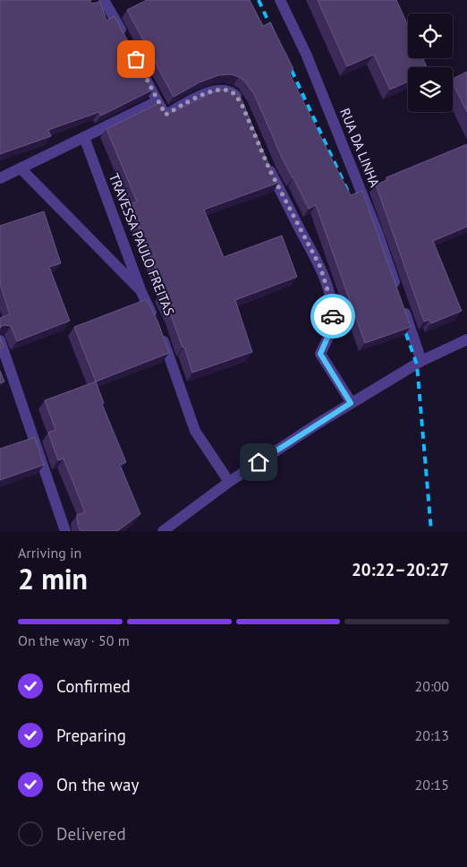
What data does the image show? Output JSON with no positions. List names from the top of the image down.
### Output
{
  "streets": {
    "street": ["RUA DA LINHA", "TRAVESSA PAULO FREITAS"]
  },
  "page": {
    "heading": ["2 min", "Arriving in", "20:22–20:27"],
    "bar": "On the way · 50 m",
    "list": [
      ["Confirmed", "20:00"],
      ["Preparing", "20:13"],
      ["On the way", "20:15"],
      "Delivered"
    ]
  }
}
